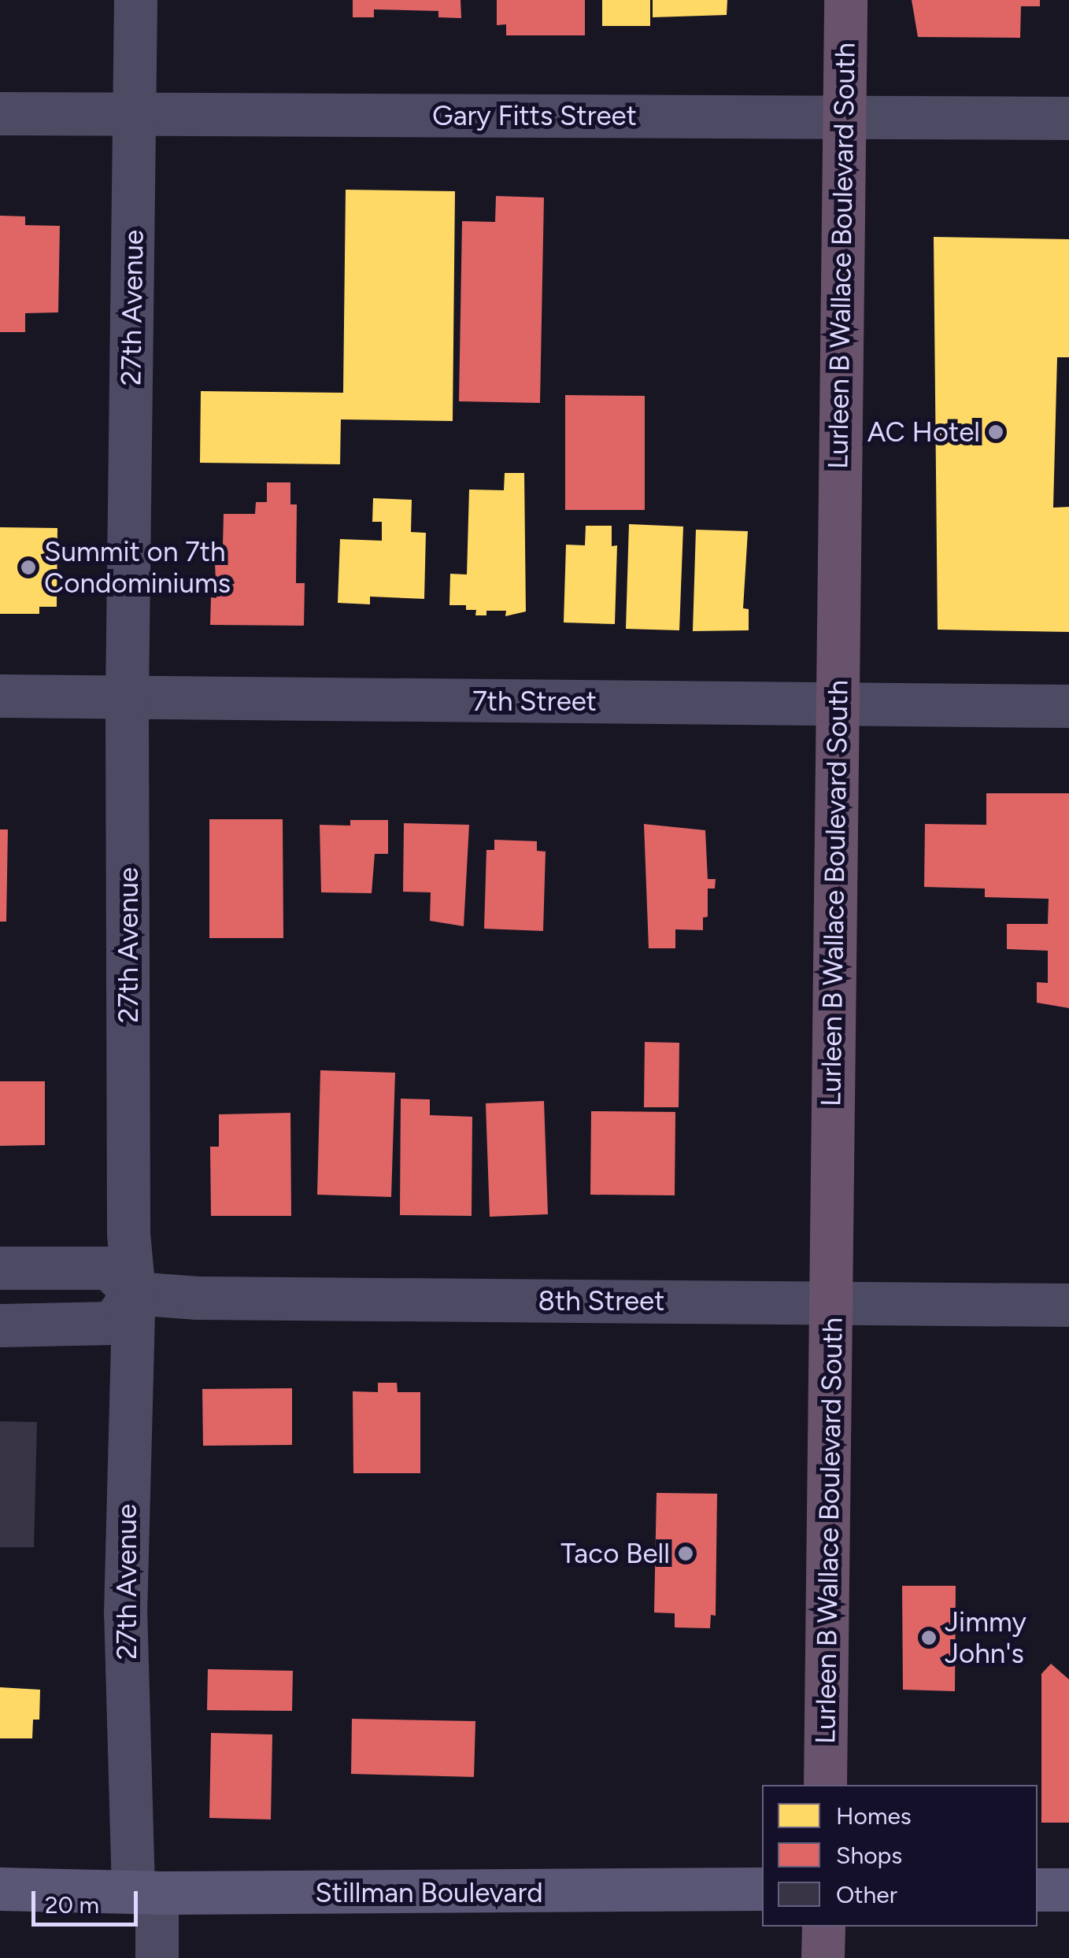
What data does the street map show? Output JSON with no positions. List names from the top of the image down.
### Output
{
  "streets": {
    "highway": ["Lurleen B Wallace Boulevard South"],
    "main road": ["Stillman Boulevard"],
    "street": [
      "Gary Fitts Street",
      "27th Avenue",
      "7th Street",
      "8th Street"
    ]
  },
  "crossings": [
    ["Gary Fitts Street", "Lurleen B Wallace Boulevard South"],
    ["Gary Fitts Street", "27th Avenue"],
    ["Lurleen B Wallace Boulevard South", "7th Street"],
    ["Lurleen B Wallace Boulevard South", "8th Street"],
    ["27th Avenue", "7th Street"],
    ["27th Avenue", "8th Street"],
    ["27th Avenue", "Stillman Boulevard"]
  ],
  "places": [
    "AC Hotel",
    "Summit on 7th Condominiums",
    "Taco Bell",
    "Jimmy John's"
  ],
  "legend": ["Homes", "Shops", "Other"],
  "scale_bar": "20 m"
}
